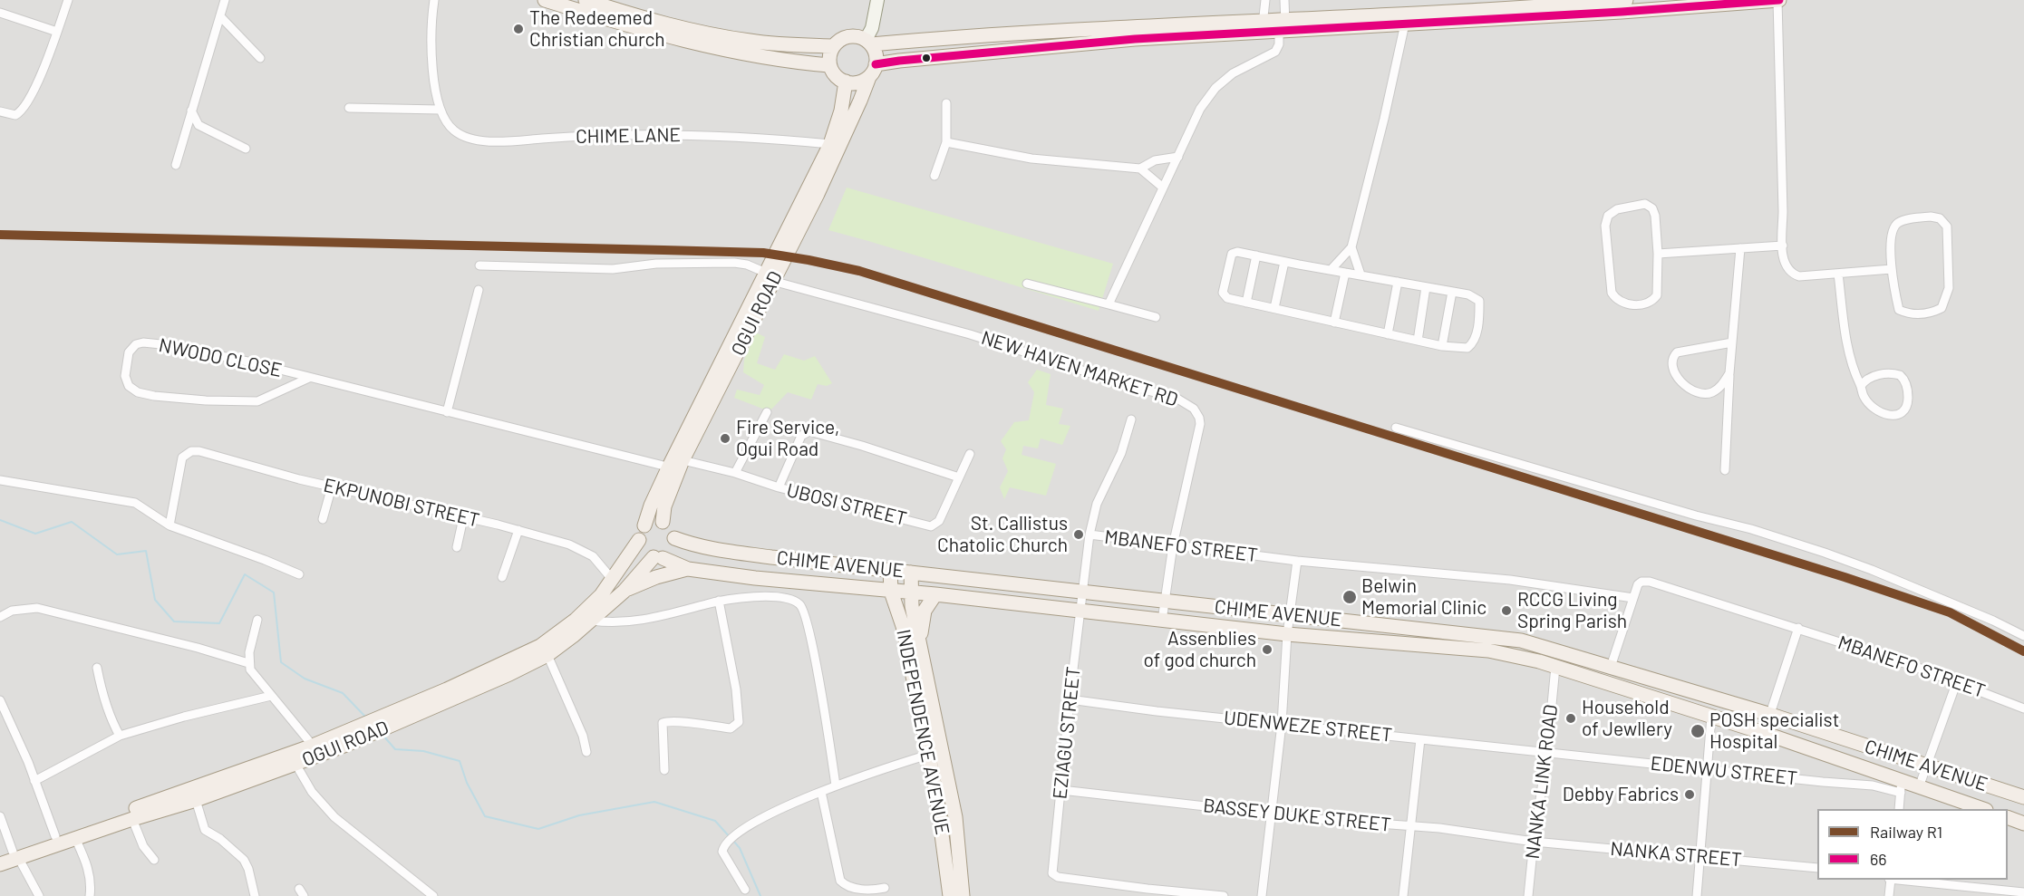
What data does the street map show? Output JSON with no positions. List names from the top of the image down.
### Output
{
  "streets": {
    "main road": ["OGUI ROAD", "CHIME AVENUE", "INDEPENDENCE AVENUE"],
    "street": [
      "CHIME LANE",
      "NWODO CLOSE",
      "NEW HAVEN MARKET RD",
      "EKPUNOBI STREET",
      "UBOSI STREET",
      "MBANEFO STREET",
      "UDENWEZE STREET",
      "EZIAGU STREET",
      "EDENWU STREET",
      "NANKA LINK ROAD",
      "BASSEY DUKE STREET",
      "NANKA STREET"
    ]
  },
  "crossings": [
    ["CHIME LANE", "OGUI ROAD"],
    ["OGUI ROAD", "NWODO CLOSE"],
    ["OGUI ROAD", "NEW HAVEN MARKET RD"],
    ["OGUI ROAD", "EKPUNOBI STREET"],
    ["OGUI ROAD", "UBOSI STREET"],
    ["OGUI ROAD", "CHIME AVENUE"],
    ["NWODO CLOSE", "UBOSI STREET"],
    ["NEW HAVEN MARKET RD", "MBANEFO STREET"],
    ["NEW HAVEN MARKET RD", "CHIME AVENUE"],
    ["MBANEFO STREET", "CHIME AVENUE"],
    ["MBANEFO STREET", "EZIAGU STREET"],
    ["CHIME AVENUE", "INDEPENDENCE AVENUE"],
    ["CHIME AVENUE", "EZIAGU STREET"],
    ["CHIME AVENUE", "EDENWU STREET"],
    ["CHIME AVENUE", "NANKA LINK ROAD"],
    ["UDENWEZE STREET", "EZIAGU STREET"],
    ["UDENWEZE STREET", "EDENWU STREET"],
    ["UDENWEZE STREET", "NANKA LINK ROAD"],
    ["EZIAGU STREET", "BASSEY DUKE STREET"],
    ["EDENWU STREET", "NANKA LINK ROAD"],
    ["NANKA LINK ROAD", "BASSEY DUKE STREET"],
    ["NANKA LINK ROAD", "NANKA STREET"],
    ["BASSEY DUKE STREET", "NANKA STREET"]
  ],
  "places": [
    "The Redeemed Christian church",
    "Fire Service, Ogui Road",
    "St. Callistus Chatolic Church",
    "Belwin Memorial Clinic",
    "RCCG Living Spring Parish",
    "Assenblies of god church",
    "Household of Jewllery",
    "POSH specialist Hospital",
    "Debby Fabrics"
  ],
  "lines": ["transit line 66", "rail line R1"],
  "legend": ["Railway R1", "66"]
}
